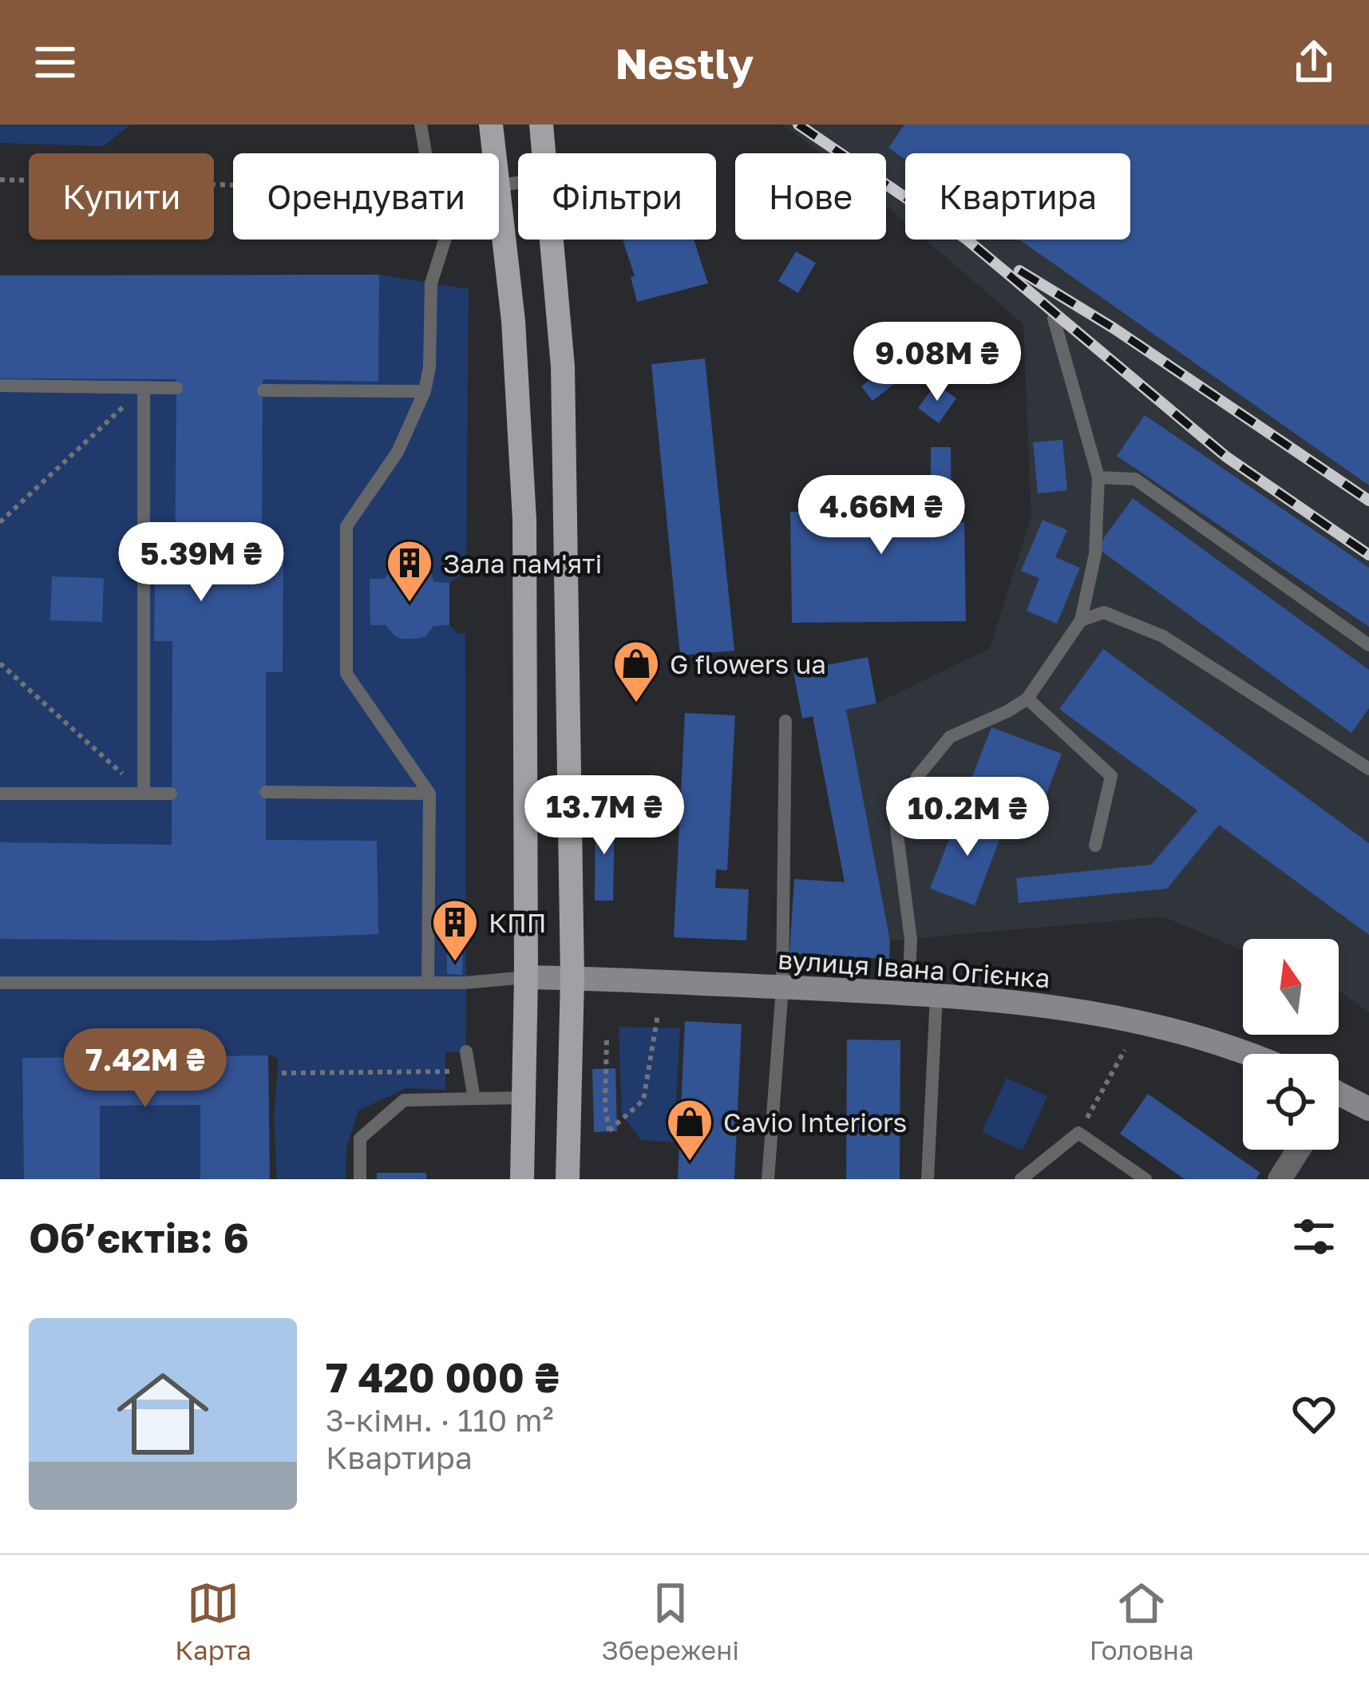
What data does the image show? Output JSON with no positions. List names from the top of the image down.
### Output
{
  "streets": {
    "street": ["вулиця Івана Огієнка"]
  },
  "places": {
    "building": ["Зала пам'яті", "КПП"],
    "shop": ["G flowers ua", "Cavio Interiors"]
  },
  "north": "top",
  "page": {
    "header": "Nestly",
    "chip": [
      "Купити",
      "Орендувати",
      "Фільтри",
      "Нове",
      "Квартира"
    ],
    "price": [
      "9.08M ₴",
      "4.66M ₴",
      "5.39M ₴",
      "13.7M ₴",
      "10.2M ₴",
      "7.42M ₴"
    ],
    "heading": "Об’єктів: 6",
    "list": [
      {
        "name": "7 420 000 ₴",
        "note": "3-кімн. · 110 m² · Квартира"
      }
    ],
    "tabs": ["Карта", "Збережені", "Головна"]
  }
}
